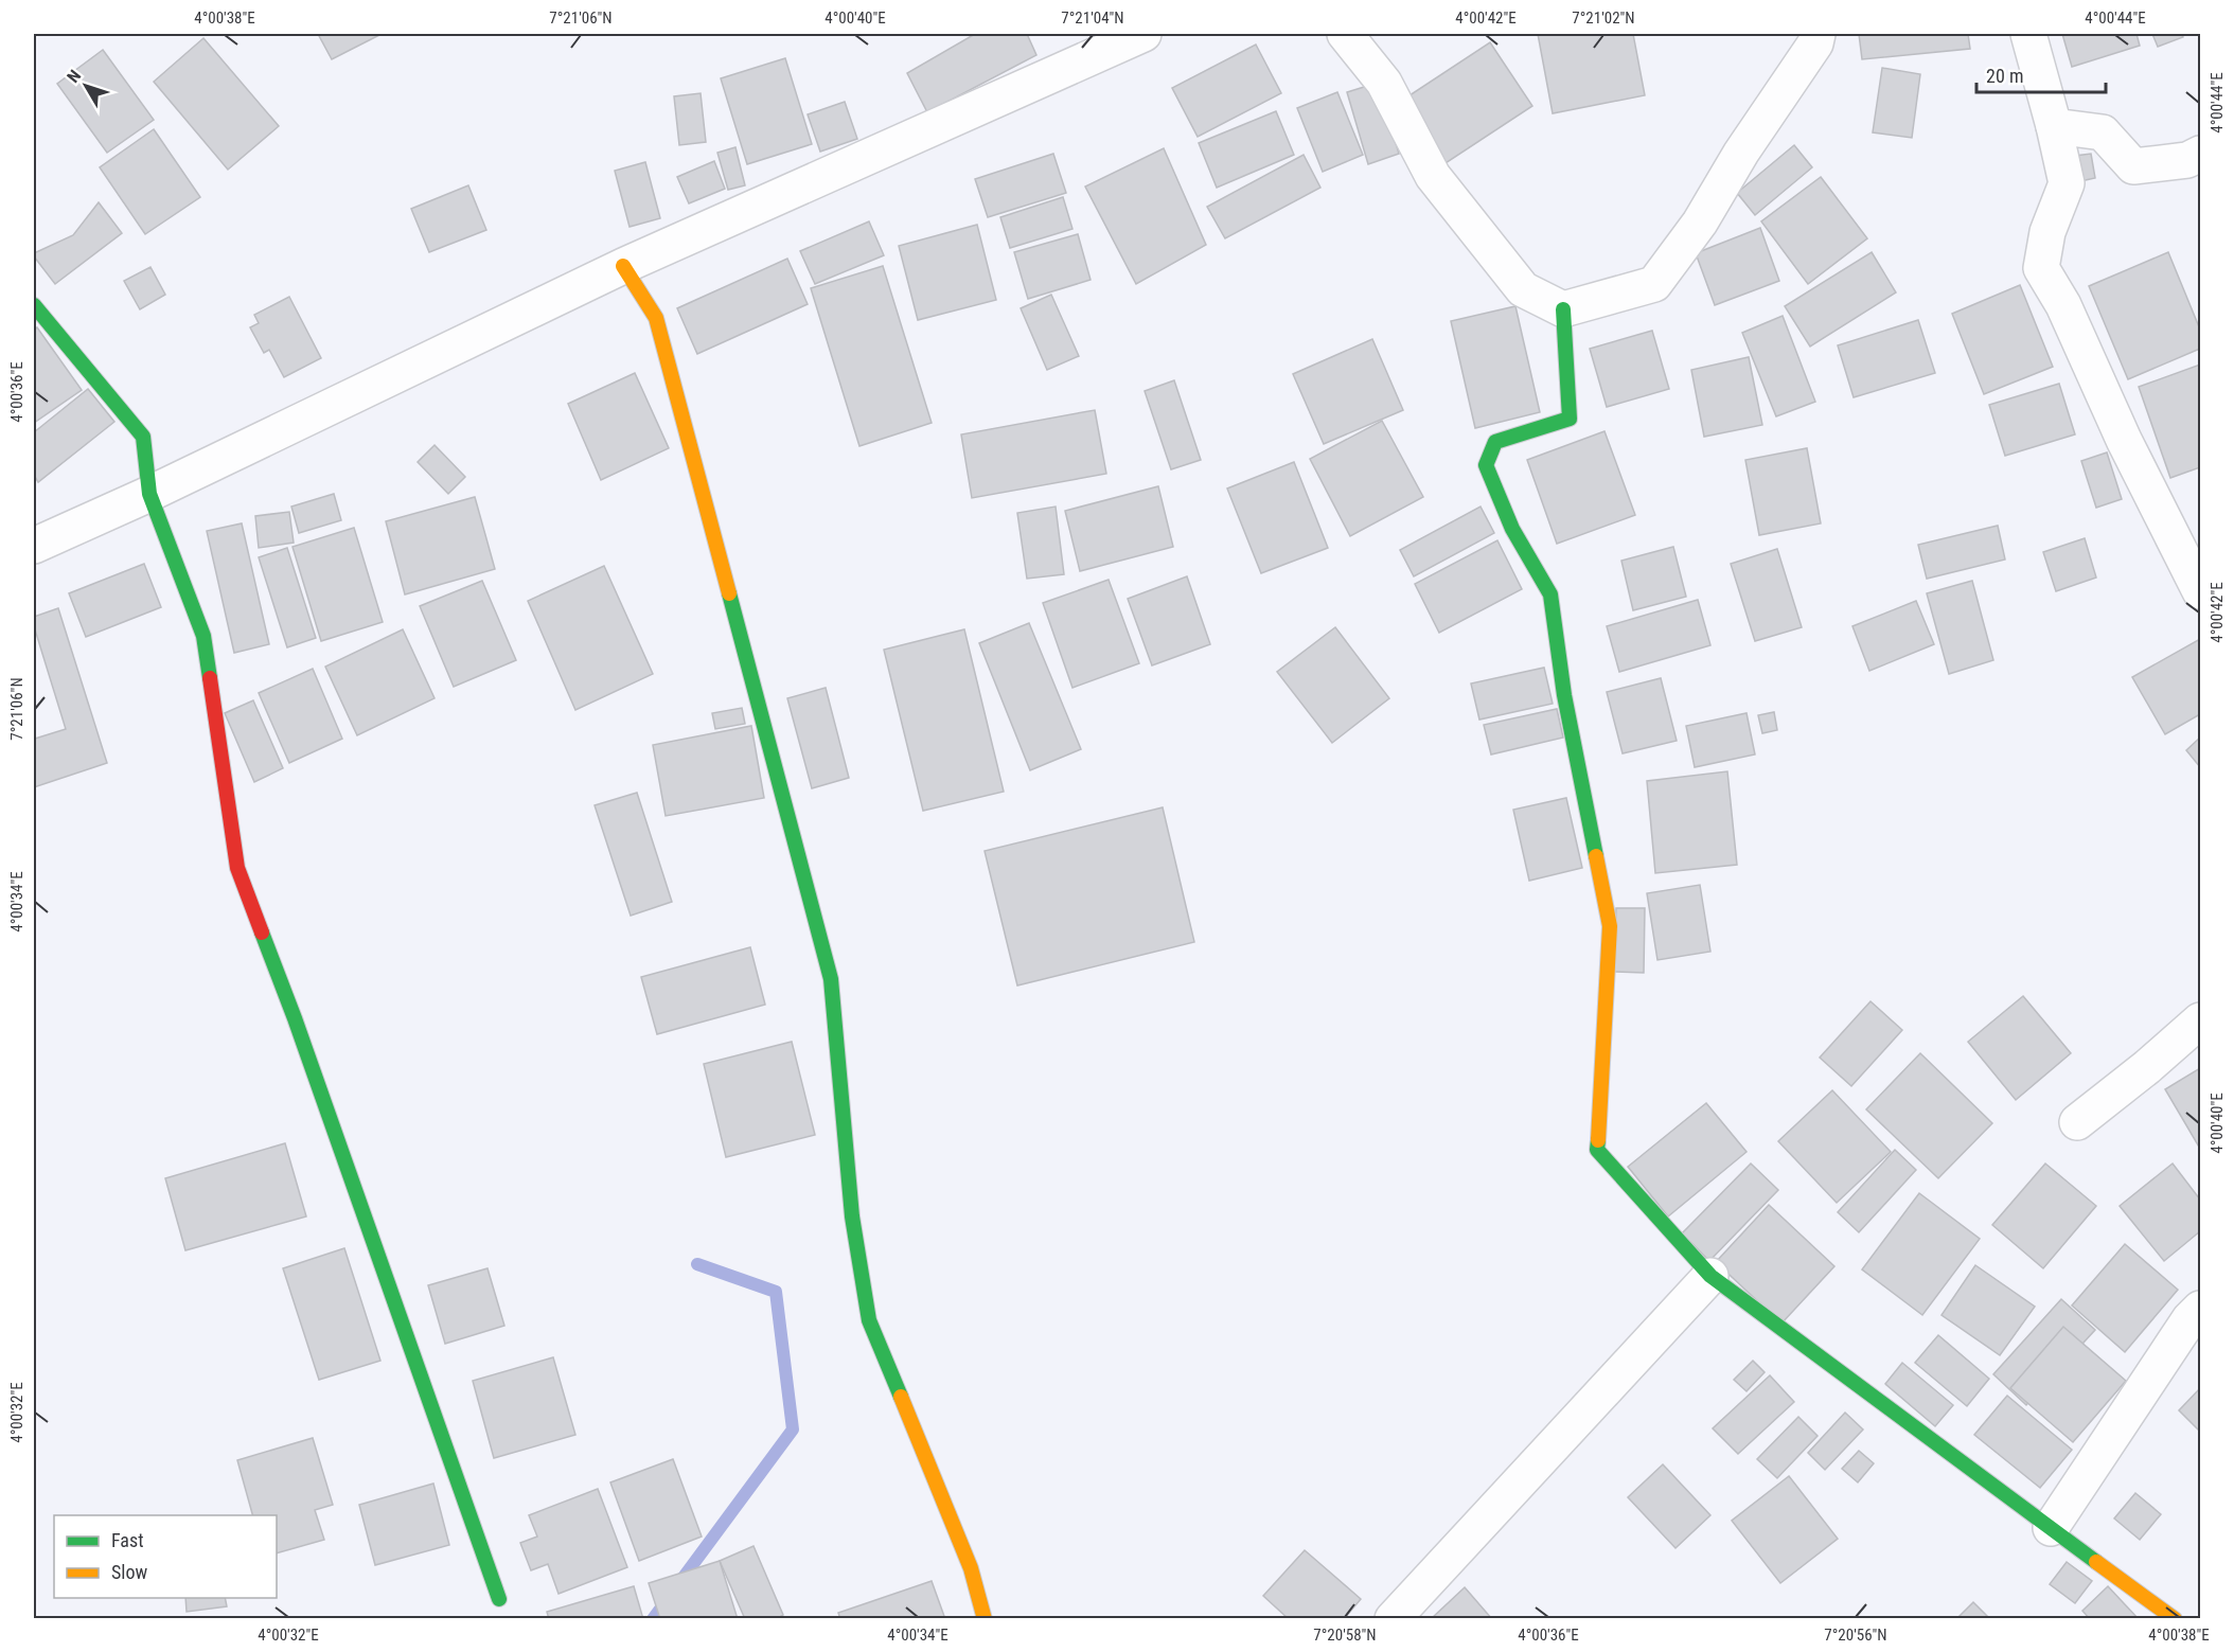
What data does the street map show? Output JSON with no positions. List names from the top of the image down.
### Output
{
  "legend": ["Fast", "Slow"],
  "scale_bar": "20 m",
  "north": "top left",
  "coordinates": [
    "4°00'38\"E",
    "7°21'06\"N",
    "4°00'40\"E",
    "7°21'04\"N",
    "4°00'42\"E",
    "7°21'02\"N",
    "4°00'44\"E",
    "4°00'36\"E",
    "4°00'34\"E",
    "4°00'32\"E",
    "7°20'58\"N",
    "7°20'56\"N"
  ]
}
